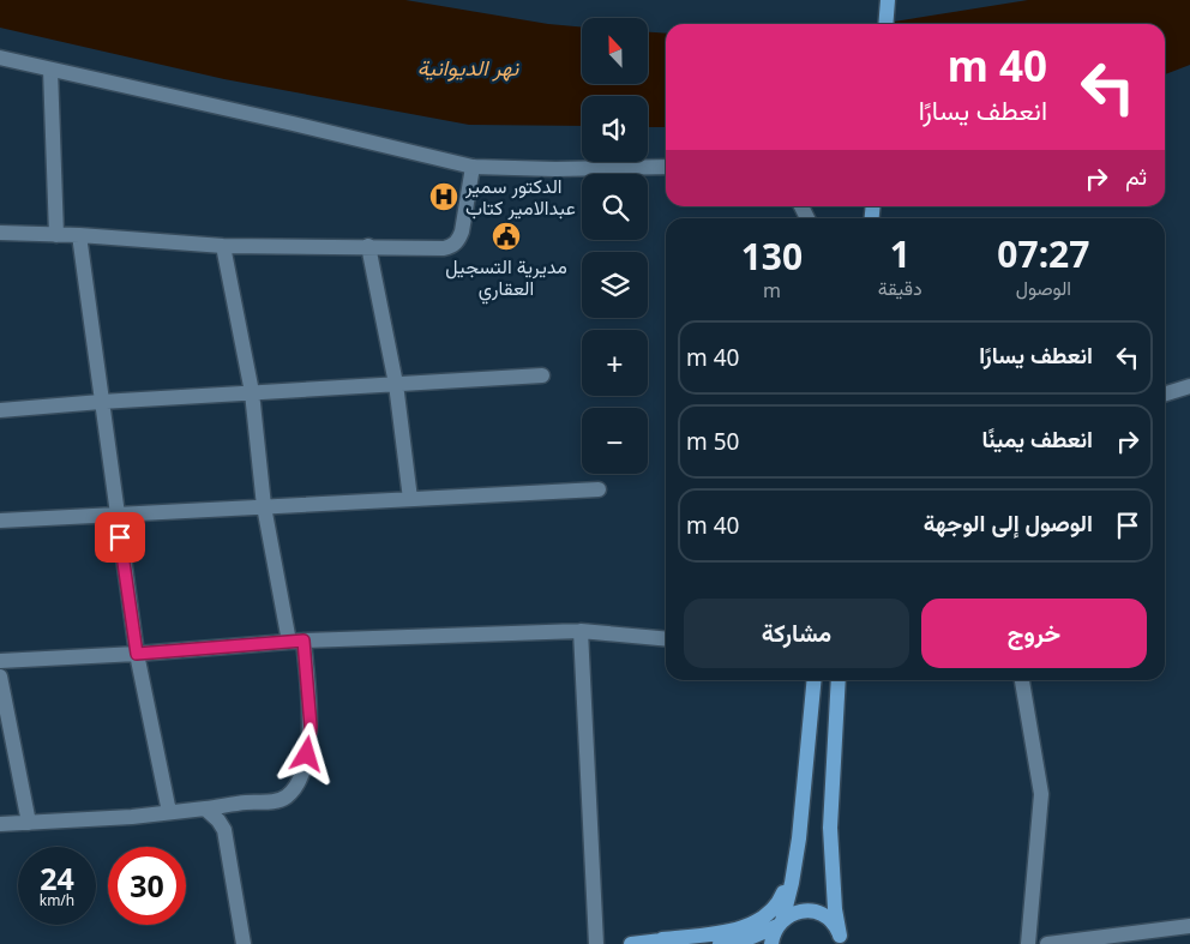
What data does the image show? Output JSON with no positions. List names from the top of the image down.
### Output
{
  "water": ["نهر الديوانية"],
  "places": {
    "hospital": ["الدكتور سمير عبدالامير كتاب"],
    "public building": ["مديرية التسجيل العقاري"]
  },
  "north": "top",
  "page": {
    "map_buttons": ["+", "−"],
    "turn": ["40 m", "انعطف يسارًا"],
    "then": "ثم",
    "eta": [
      "07:27",
      "الوصول",
      "1",
      "دقيقة",
      "130",
      "m"
    ],
    "list": [
      {
        "name": "انعطف يسارًا",
        "value": "40 m"
      },
      {
        "name": "انعطف يمينًا",
        "value": "50 m"
      },
      {
        "name": "الوصول إلى الوجهة",
        "value": "40 m"
      }
    ],
    "buttons": ["خروج", "مشاركة"],
    "speed": "24 km/h",
    "limit": "30"
  }
}
